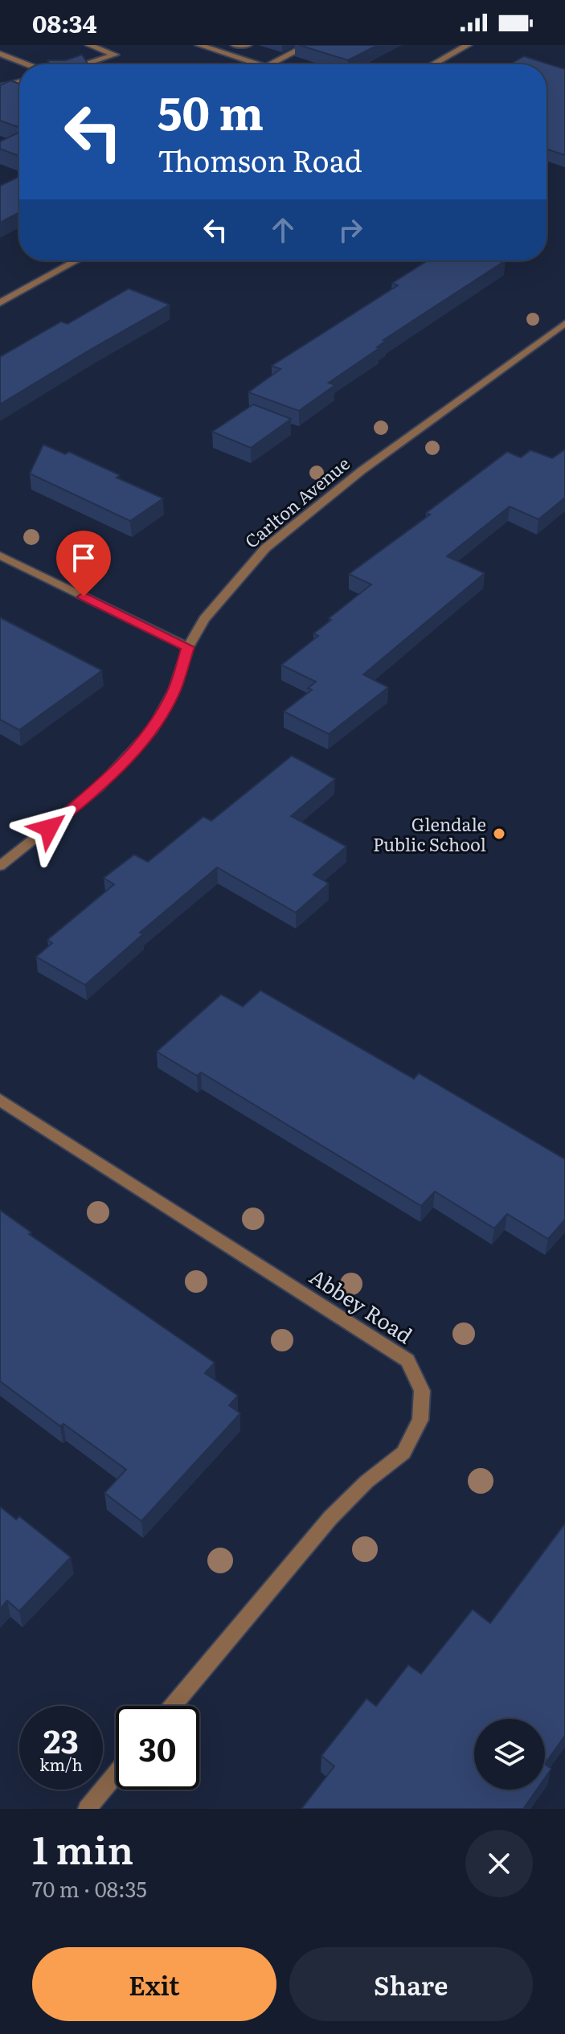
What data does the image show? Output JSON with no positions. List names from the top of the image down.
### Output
{
  "streets": {
    "street": ["Carlton Avenue", "Abbey Road"]
  },
  "places": ["Glendale Public School"],
  "page": {
    "status": "08:34",
    "turn": ["50 m", "Thomson Road"],
    "speed": "23 km/h",
    "limit": "30",
    "heading": ["1 min", "70 m · 08:35"],
    "buttons": ["Exit", "Share"]
  }
}
